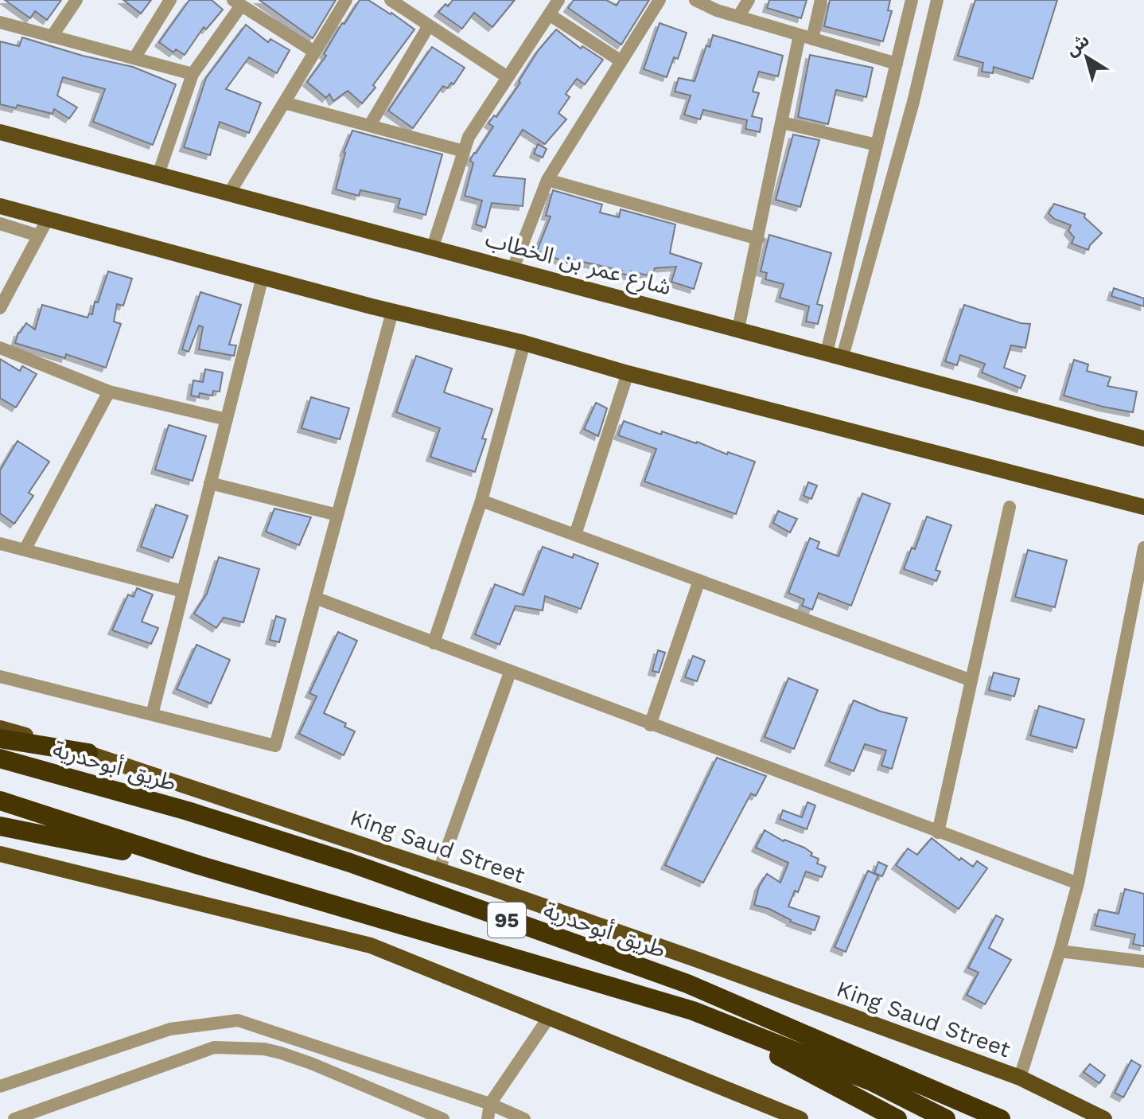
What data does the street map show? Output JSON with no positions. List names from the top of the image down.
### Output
{
  "streets": {
    "highway": ["طريق أبوحدرية", "95"],
    "main road": ["شارع عمر بن الخطاب", "King Saud Street"]
  },
  "north": "top left"
}
